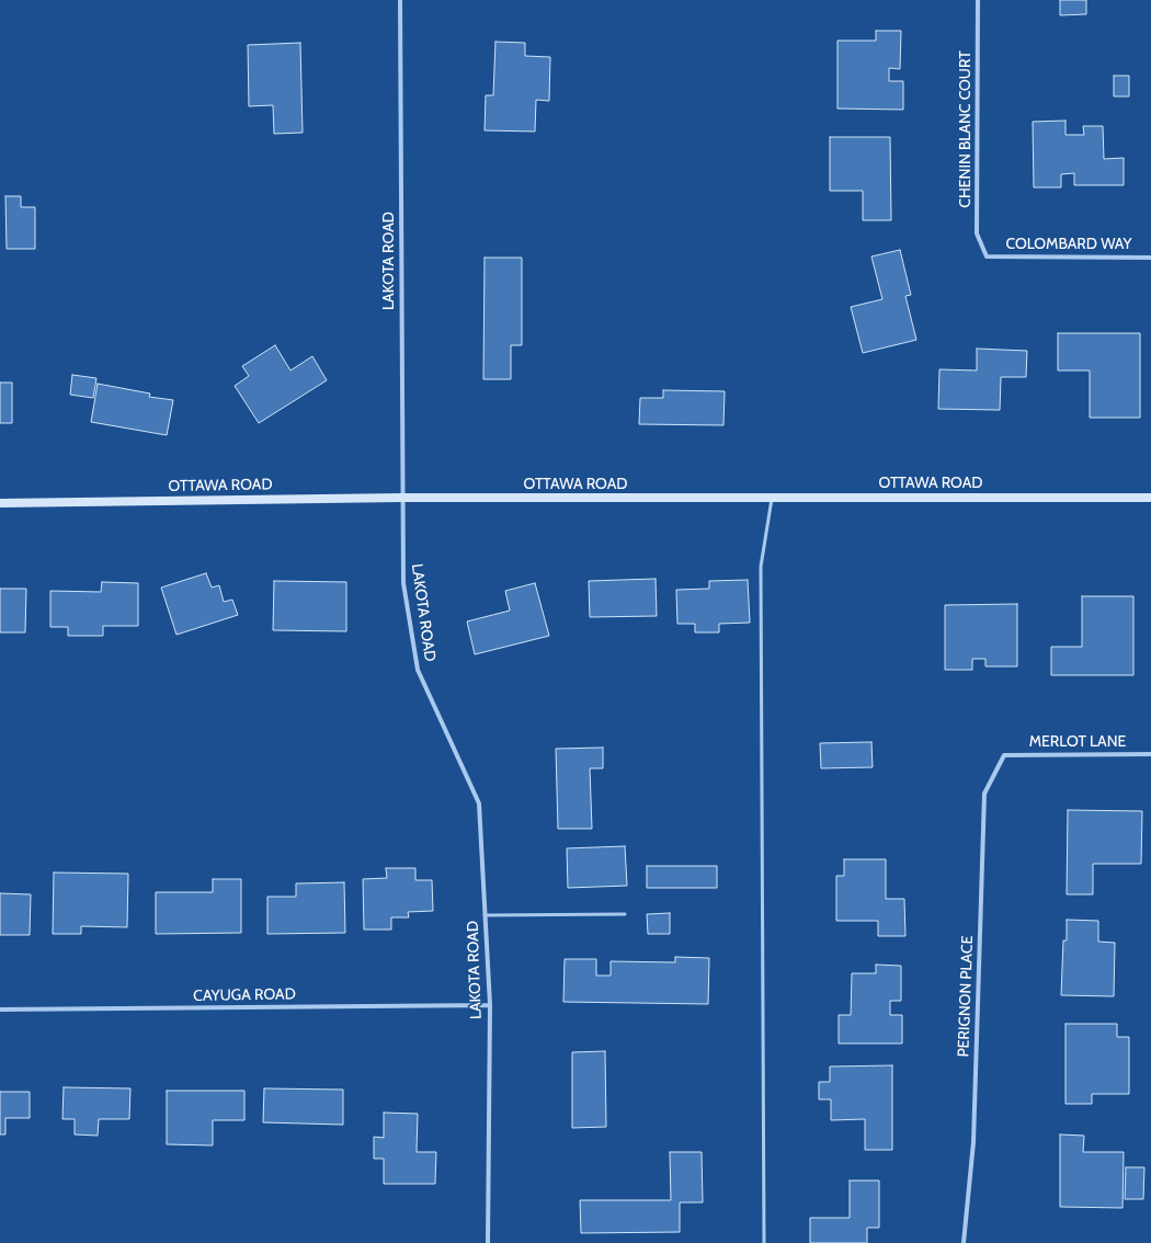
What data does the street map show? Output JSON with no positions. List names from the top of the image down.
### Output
{
  "streets": {
    "street": [
      "CHENIN BLANC COURT",
      "COLOMBARD WAY",
      "LAKOTA ROAD",
      "OTTAWA ROAD",
      "MERLOT LANE",
      "CAYUGA ROAD",
      "PERIGNON PLACE"
    ]
  },
  "crossings": [
    ["CHENIN BLANC COURT", "COLOMBARD WAY"],
    ["LAKOTA ROAD", "OTTAWA ROAD"],
    ["LAKOTA ROAD", "CAYUGA ROAD"],
    ["MERLOT LANE", "PERIGNON PLACE"]
  ]
}
